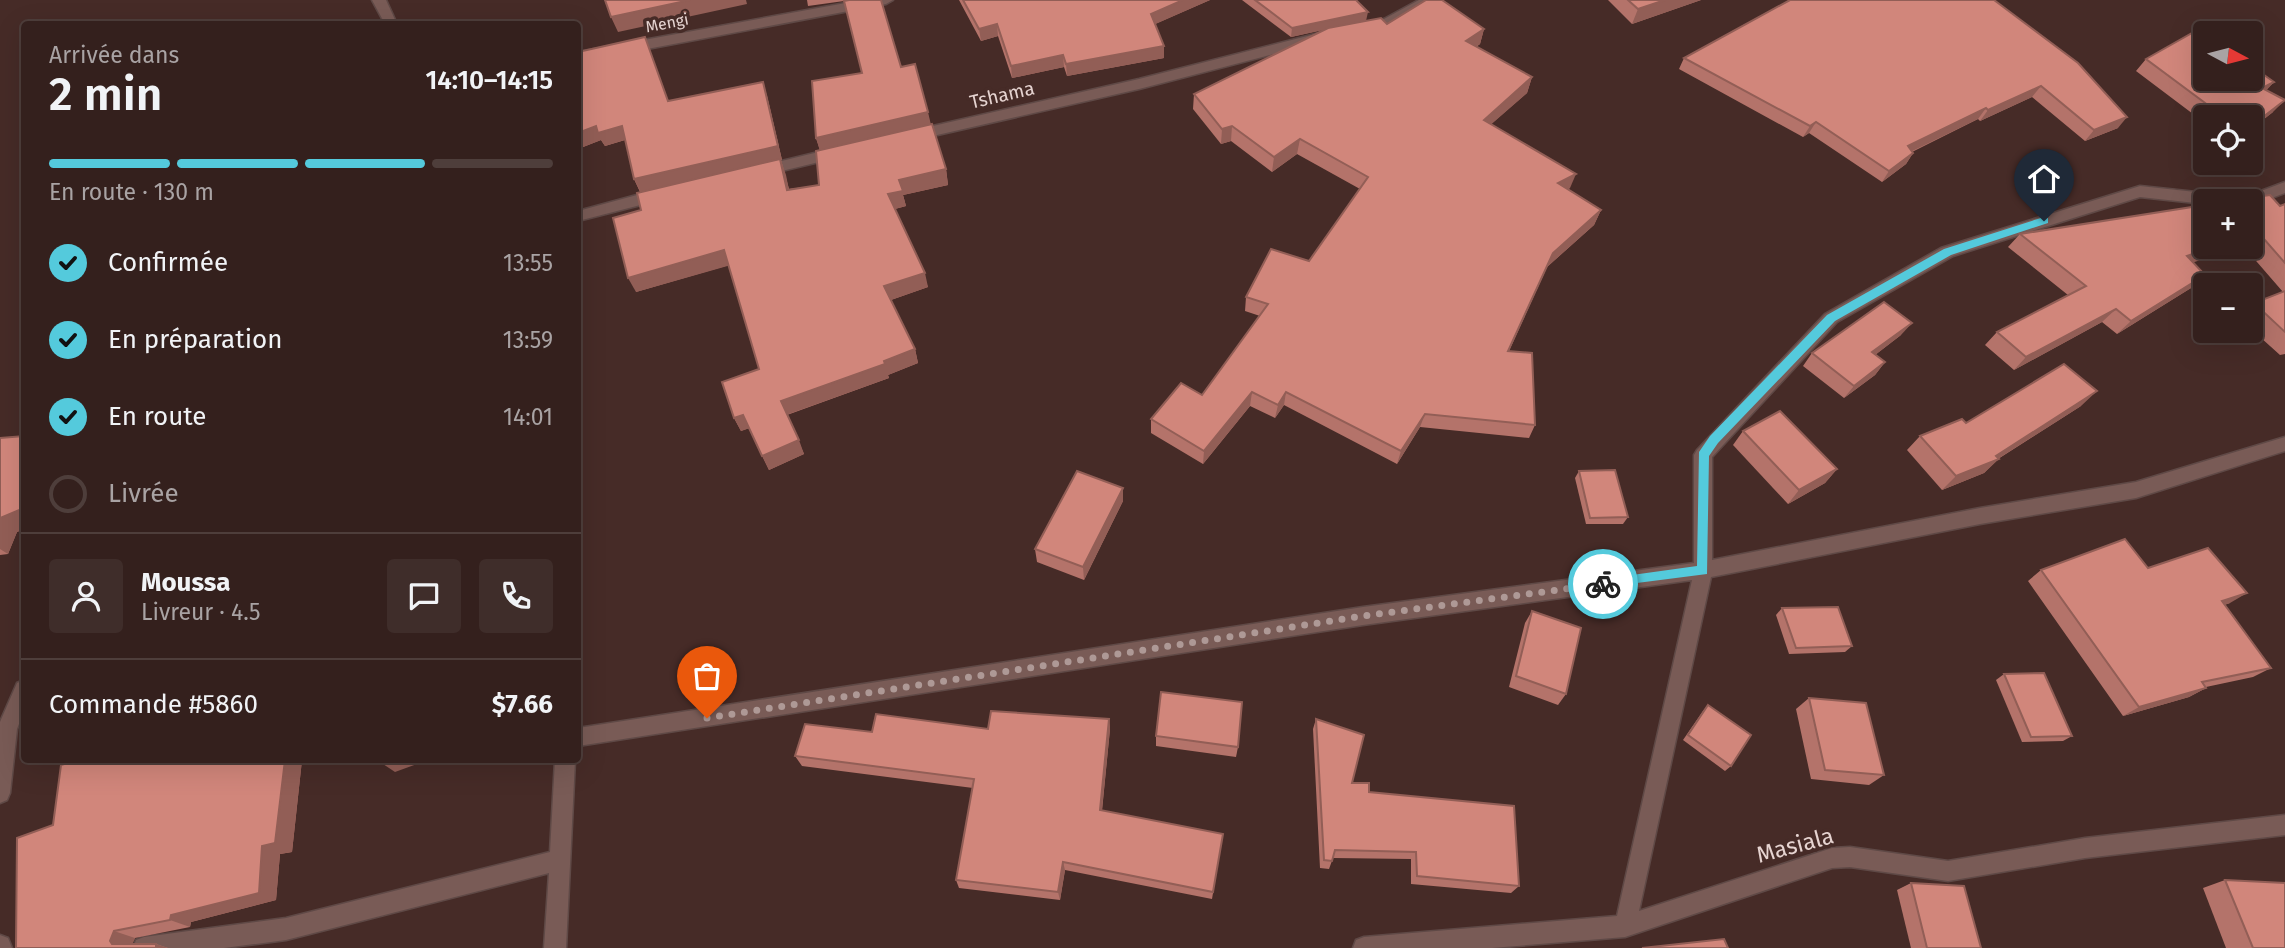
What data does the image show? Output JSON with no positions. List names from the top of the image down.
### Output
{
  "streets": {
    "street": ["Mengi", "Tshama", "Masiala"]
  },
  "north": "right",
  "page": {
    "map_buttons": ["+", "−"],
    "heading": ["2 min", "Arrivée dans", "14:10–14:15"],
    "panel": [
      "Moussa",
      "Livreur · 4.5",
      "Commande #5860",
      "$7.66"
    ],
    "bar": "En route · 130 m",
    "list": [
      ["Confirmée", "13:55"],
      ["En préparation", "13:59"],
      ["En route", "14:01"],
      "Livrée"
    ]
  }
}
